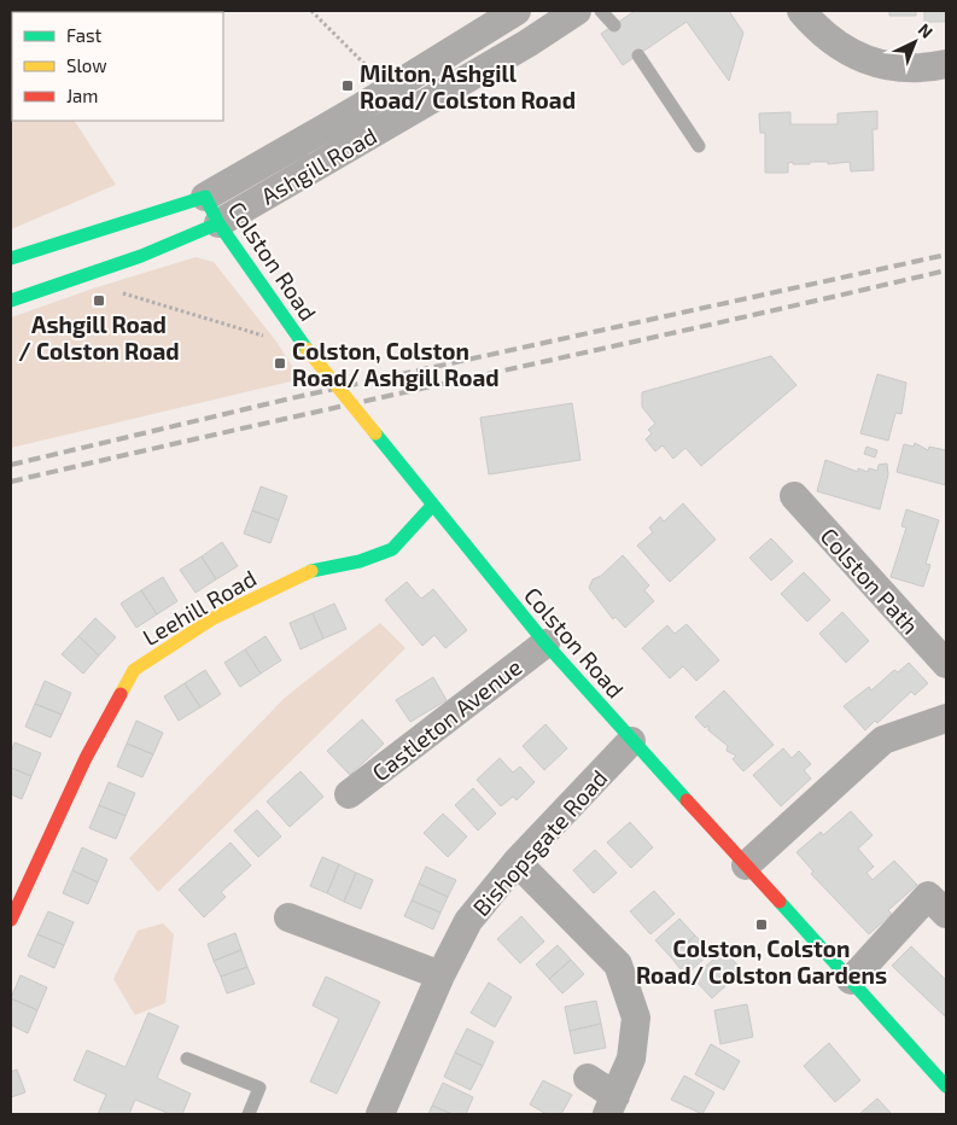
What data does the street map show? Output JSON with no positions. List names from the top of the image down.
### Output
{
  "streets": {
    "street": [
      "Ashgill Road",
      "Colston Road",
      "Colston Path",
      "Leehill Road",
      "Castleton Avenue",
      "Bishopsgate Road"
    ]
  },
  "crossings": [
    ["Ashgill Road", "Colston Road"],
    ["Colston Road", "Leehill Road"],
    ["Colston Road", "Castleton Avenue"],
    ["Colston Road", "Bishopsgate Road"]
  ],
  "places": {
    "transit": [
      "Milton, Ashgill Road/ Colston Road",
      "Ashgill Road / Colston Road",
      "Colston, Colston Road/ Ashgill Road",
      "Colston, Colston Road/ Colston Gardens"
    ]
  },
  "legend": ["Fast", "Slow", "Jam"],
  "north": "top right"
}
